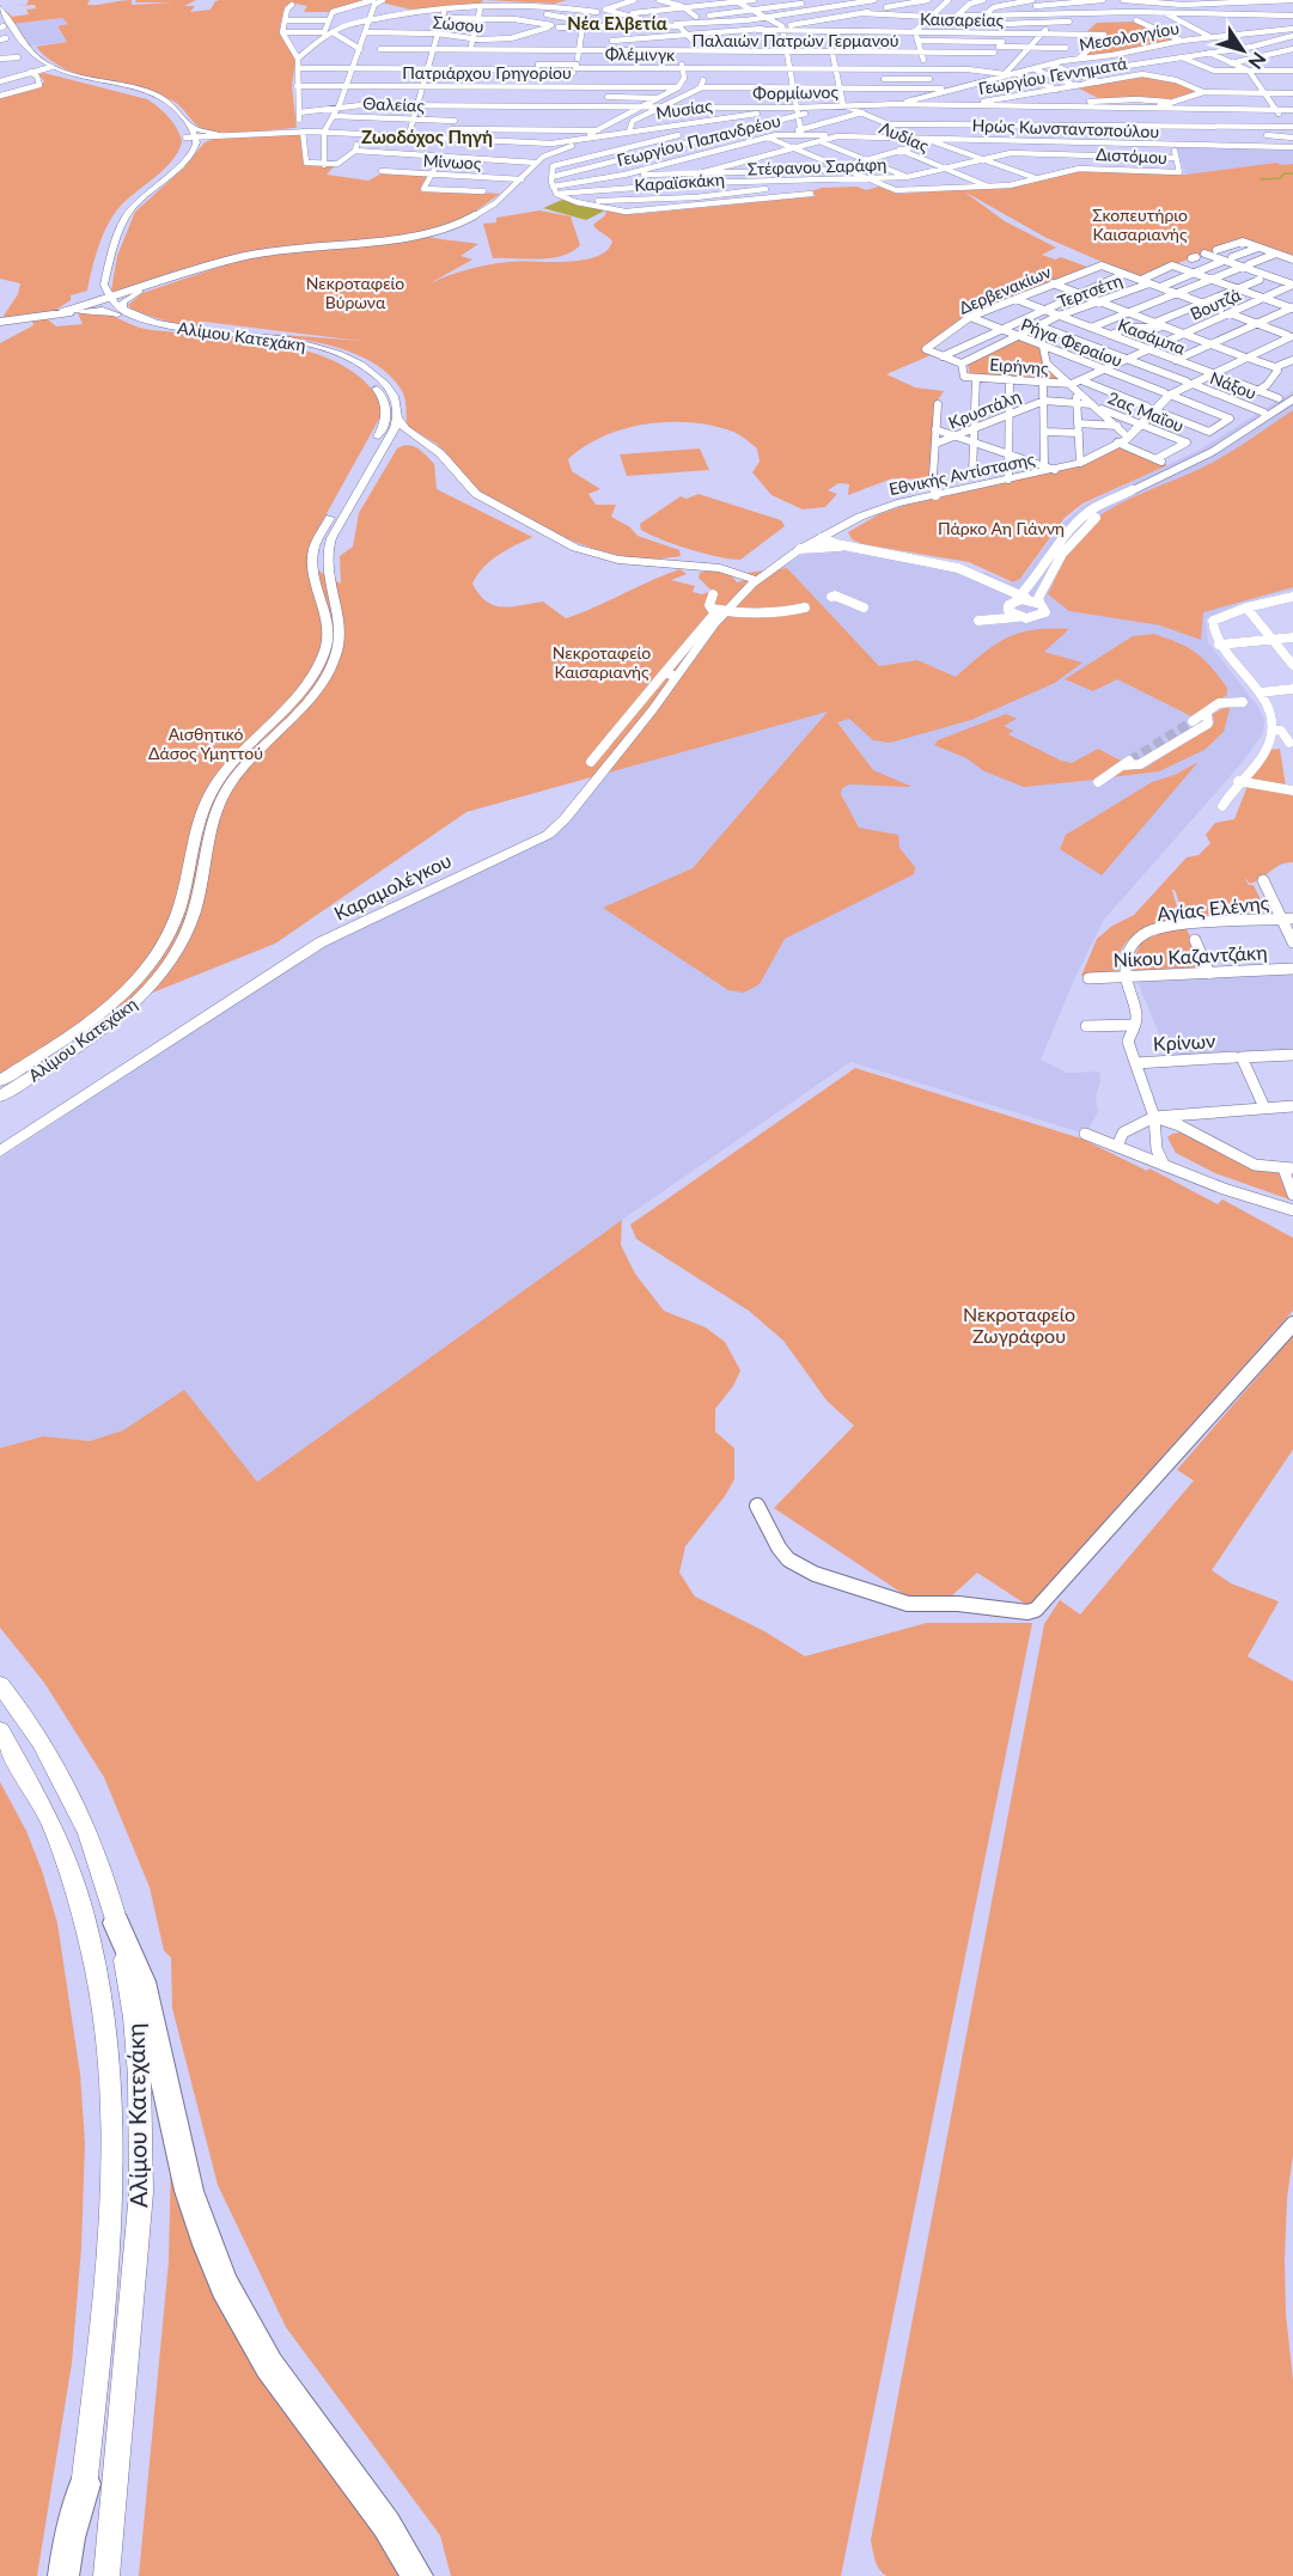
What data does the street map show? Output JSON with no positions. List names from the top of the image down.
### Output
{
  "streets": {
    "main road": ["Αλίμου Κατεχάκη", "Εθνικής Αντίστασης", "Καραμολέγκου"],
    "street": [
      "Καισαρείας",
      "Σώσου",
      "Μεσολογγίου",
      "Παλαιών Πατρών Γερμανού",
      "Φλέμινγκ",
      "Πατριάρχου Γρηγορίου",
      "Γεωργίου Γεννηματά",
      "Φορμίωνος",
      "Θαλείας",
      "Μυσίας",
      "Ηρώς Κωνσταντοπούλου",
      "Λυδίας",
      "Γεωργίου Παπανδρέου",
      "Διστόμου",
      "Μίνωος",
      "Στέφανου Σαράφη",
      "Καραϊσκάκη",
      "Δερβενακίων",
      "Τερτσέτη",
      "Βουτζά",
      "Κασάμπα",
      "Ρήγα Φεραίου",
      "Ειρήνης",
      "Νάξου",
      "Κρυστάλη",
      "2ας Μαΐου",
      "Αγίας Ελένης",
      "Νίκου Καζαντζάκη",
      "Κρίνων"
    ]
  },
  "crossings": [
    ["Φορμίωνος", "Μυσίας"],
    ["Φορμίωνος", "Γεωργίου Παπανδρέου"],
    ["Ηρώς Κωνσταντοπούλου", "Λυδίας"],
    ["Λυδίας", "Γεωργίου Παπανδρέου"],
    ["Λυδίας", "Διστόμου"],
    ["Λυδίας", "Στέφανου Σαράφη"],
    ["Διστόμου", "Στέφανου Σαράφη"],
    ["Στέφανου Σαράφη", "Καραϊσκάκη"],
    ["Δερβενακίων", "Κασάμπα"],
    ["Δερβενακίων", "Ρήγα Φεραίου"],
    ["Τερτσέτη", "Κασάμπα"],
    ["Τερτσέτη", "Ρήγα Φεραίου"],
    ["Τερτσέτη", "Ειρήνης"],
    ["Τερτσέτη", "Νάξου"],
    ["Βουτζά", "Κασάμπα"],
    ["Βουτζά", "Ρήγα Φεραίου"],
    ["Βουτζά", "Ειρήνης"],
    ["Βουτζά", "Νάξου"],
    ["Βουτζά", "2ας Μαΐου"],
    ["Κασάμπα", "Εθνικής Αντίστασης"],
    ["Ρήγα Φεραίου", "Εθνικής Αντίστασης"],
    ["Ειρήνης", "2ας Μαΐου"],
    ["Νάξου", "Εθνικής Αντίστασης"],
    ["2ας Μαΐου", "Εθνικής Αντίστασης"],
    ["Εθνικής Αντίστασης", "Καραμολέγκου"],
    ["Αγίας Ελένης", "Νίκου Καζαντζάκη"]
  ],
  "districts": ["Νέα Ελβετία", "Ζωοδόχος Πηγή"],
  "parks": [
    "Σκοπευτήριο Καισαριανής",
    "Νεκροταφείο Βύρωνα",
    "Πάρκο Αη Γιάννη",
    "Νεκροταφείο Καισαριανής",
    "Αισθητικό Δάσος Υμηττού",
    "Νεκροταφείο Ζωγράφου"
  ],
  "north": "bottom right"
}
